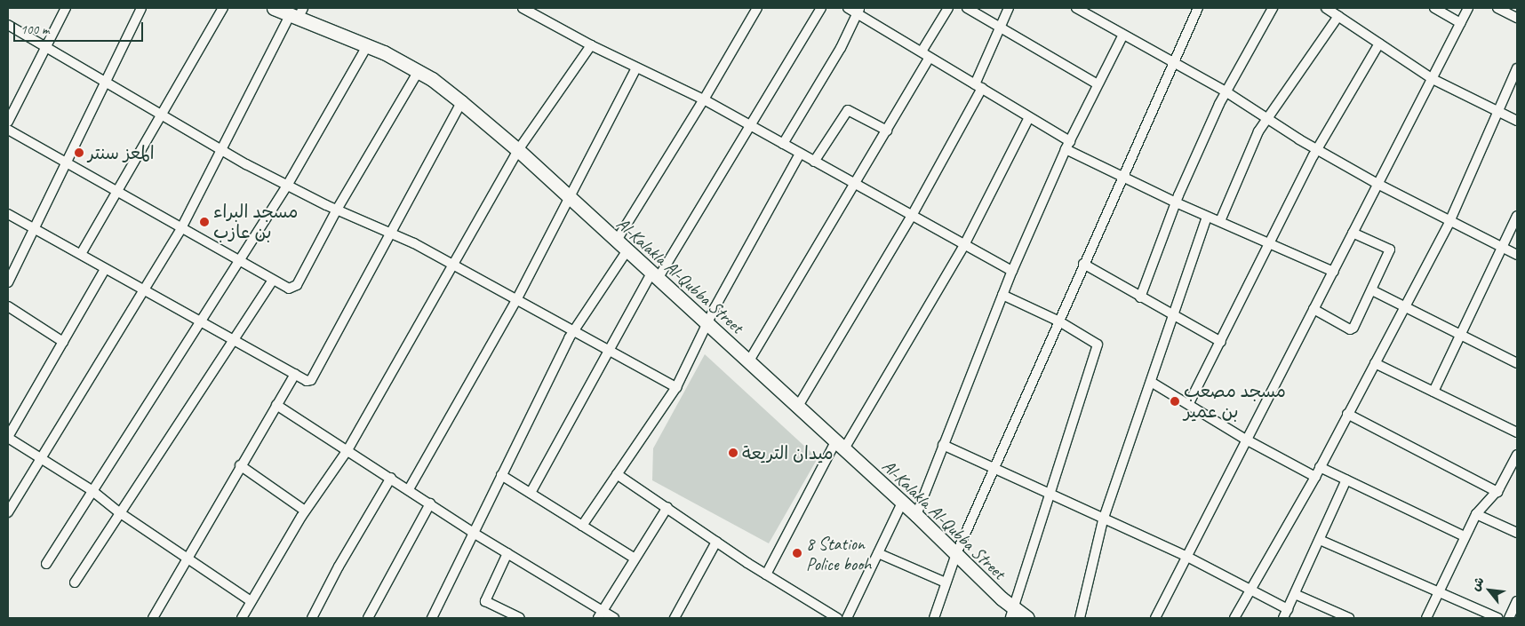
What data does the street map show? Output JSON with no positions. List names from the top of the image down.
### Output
{
  "streets": {
    "street": ["Al-Kalakla Al-Qubba Street"]
  },
  "places": [
    "المعز سنتر",
    "مسجد البراء بن عازب",
    "مسجد مصعب بن عمير",
    "ميدان التريعة",
    "8 Station Police booh"
  ],
  "scale_bar": "100 m",
  "north": "top left"
}
